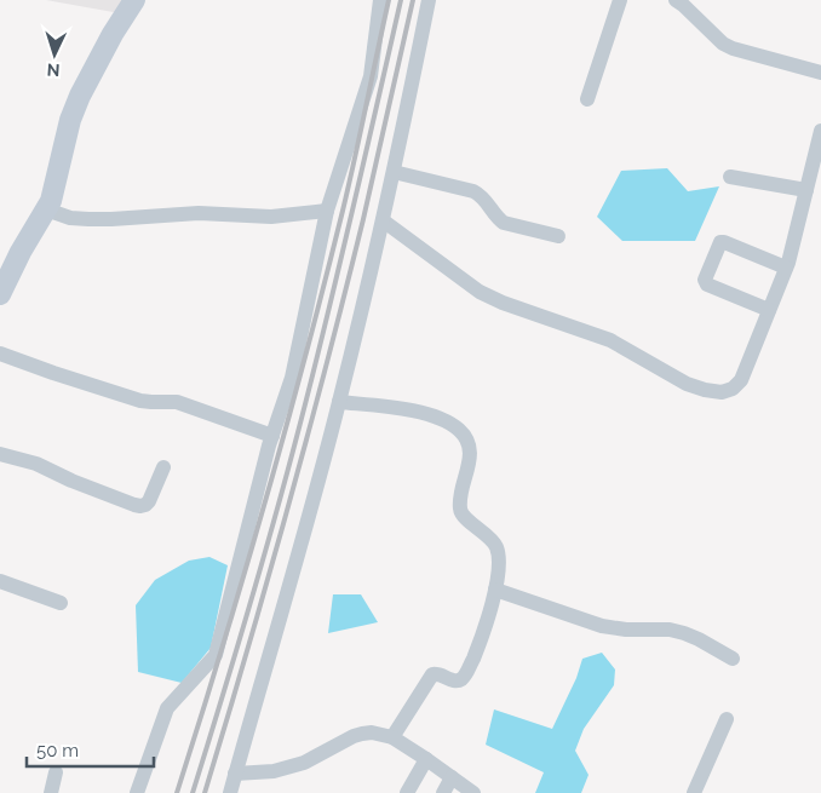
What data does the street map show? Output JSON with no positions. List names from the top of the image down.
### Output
{
  "scale_bar": "50 m",
  "north": "bottom"
}
